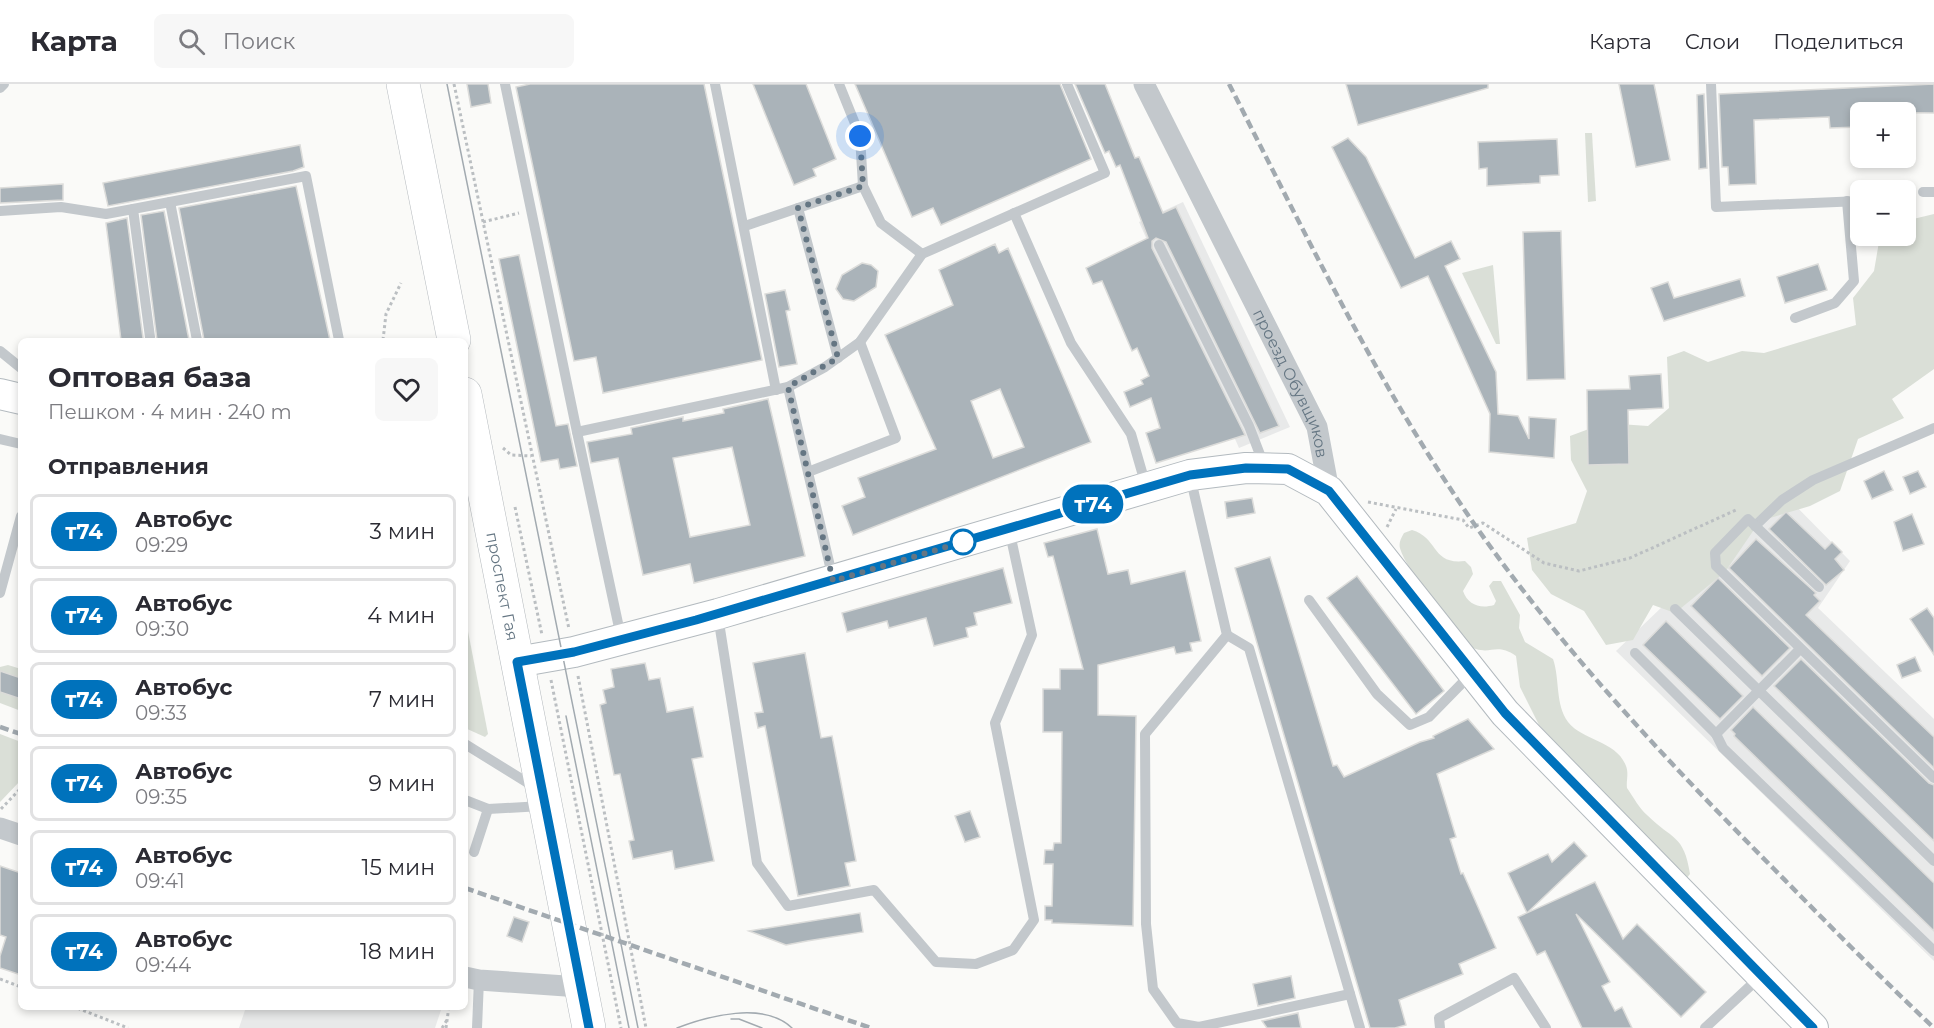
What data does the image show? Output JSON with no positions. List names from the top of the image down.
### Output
{
  "streets": {
    "main road": ["проспект Гая"],
    "street": ["проезд Обувщиков"]
  },
  "lines": ["bus line т74"],
  "page": {
    "header": "Карта",
    "search": "Поиск",
    "nav": ["Карта", "Слои", "Поделиться"],
    "on_map": "т74",
    "map_buttons": ["+", "−"],
    "heading": [
      ["Оптовая база", "Пешком · 4 мин · 240 m"],
      "Отправления"
    ],
    "list": [
      {
        "mark": "т74",
        "name": "Автобус",
        "note": "09:29",
        "value": "3 мин"
      },
      {
        "mark": "т74",
        "name": "Автобус",
        "note": "09:30",
        "value": "4 мин"
      },
      {
        "mark": "т74",
        "name": "Автобус",
        "note": "09:33",
        "value": "7 мин"
      },
      {
        "mark": "т74",
        "name": "Автобус",
        "note": "09:35",
        "value": "9 мин"
      },
      {
        "mark": "т74",
        "name": "Автобус",
        "note": "09:41",
        "value": "15 мин"
      },
      {
        "mark": "т74",
        "name": "Автобус",
        "note": "09:44",
        "value": "18 мин"
      }
    ]
  }
}
